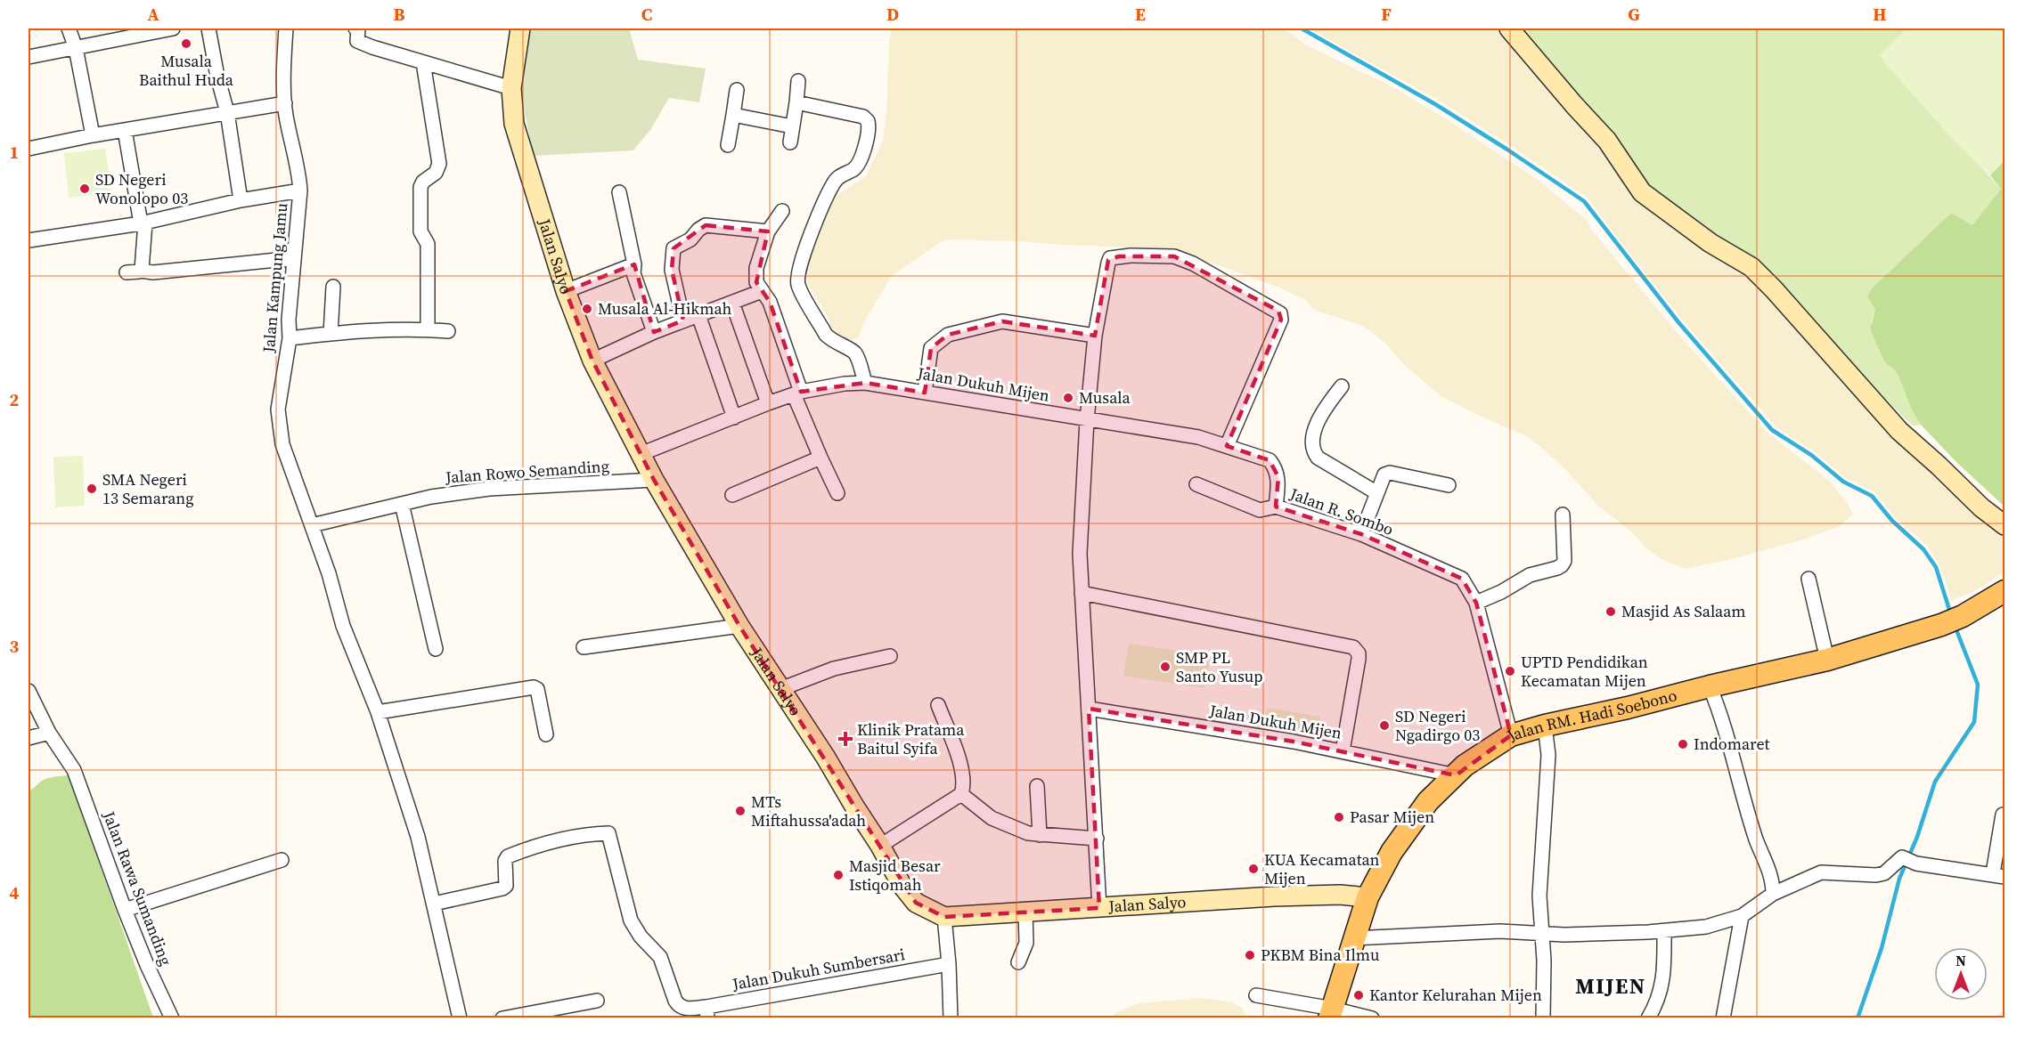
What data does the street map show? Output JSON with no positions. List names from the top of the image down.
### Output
{
  "streets": {
    "main road": ["Jalan RM. Hadi Soebono"],
    "street": [
      "Jalan Salyo",
      "Jalan Kampung Jamu",
      "Jalan Dukuh Mijen",
      "Jalan Rowo Semanding",
      "Jalan R. Sombo",
      "Jalan Rawa Sumanding",
      "Jalan Dukuh Sumbersari"
    ]
  },
  "crossings": [
    ["Jalan Salyo", "Jalan Dukuh Mijen"],
    ["Jalan Salyo", "Jalan Rowo Semanding"],
    ["Jalan Salyo", "Jalan RM. Hadi Soebono"],
    ["Jalan Kampung Jamu", "Jalan Rowo Semanding"],
    ["Jalan Kampung Jamu", "Jalan Dukuh Sumbersari"],
    ["Jalan Dukuh Mijen", "Jalan R. Sombo"],
    ["Jalan Dukuh Mijen", "Jalan RM. Hadi Soebono"],
    ["Jalan R. Sombo", "Jalan RM. Hadi Soebono"]
  ],
  "districts": ["MIJEN"],
  "places": {
    "other": [
      "Musala Baithul Huda",
      "SD Negeri Wonolopo 03",
      "Musala Al-Hikmah",
      "Musala",
      "SMA Negeri 13 Semarang",
      "Masjid As Salaam",
      "SMP PL Santo Yusup",
      "UPTD Pendidikan Kecamatan Mijen",
      "SD Negeri Ngadirgo 03",
      "Indomaret",
      "MTs Miftahussa'adah",
      "Pasar Mijen",
      "KUA Kecamatan Mijen",
      "Masjid Besar Istiqomah",
      "PKBM Bina Ilmu",
      "Kantor Kelurahan Mijen"
    ],
    "health": ["Klinik Pratama Baitul Syifa"]
  },
  "north": "top",
  "grid": {
    "columns": [
      "A",
      "B",
      "C",
      "D",
      "E",
      "F",
      "G",
      "H"
    ],
    "rows": [
      "1",
      "2",
      "3",
      "4"
    ]
  }
}
